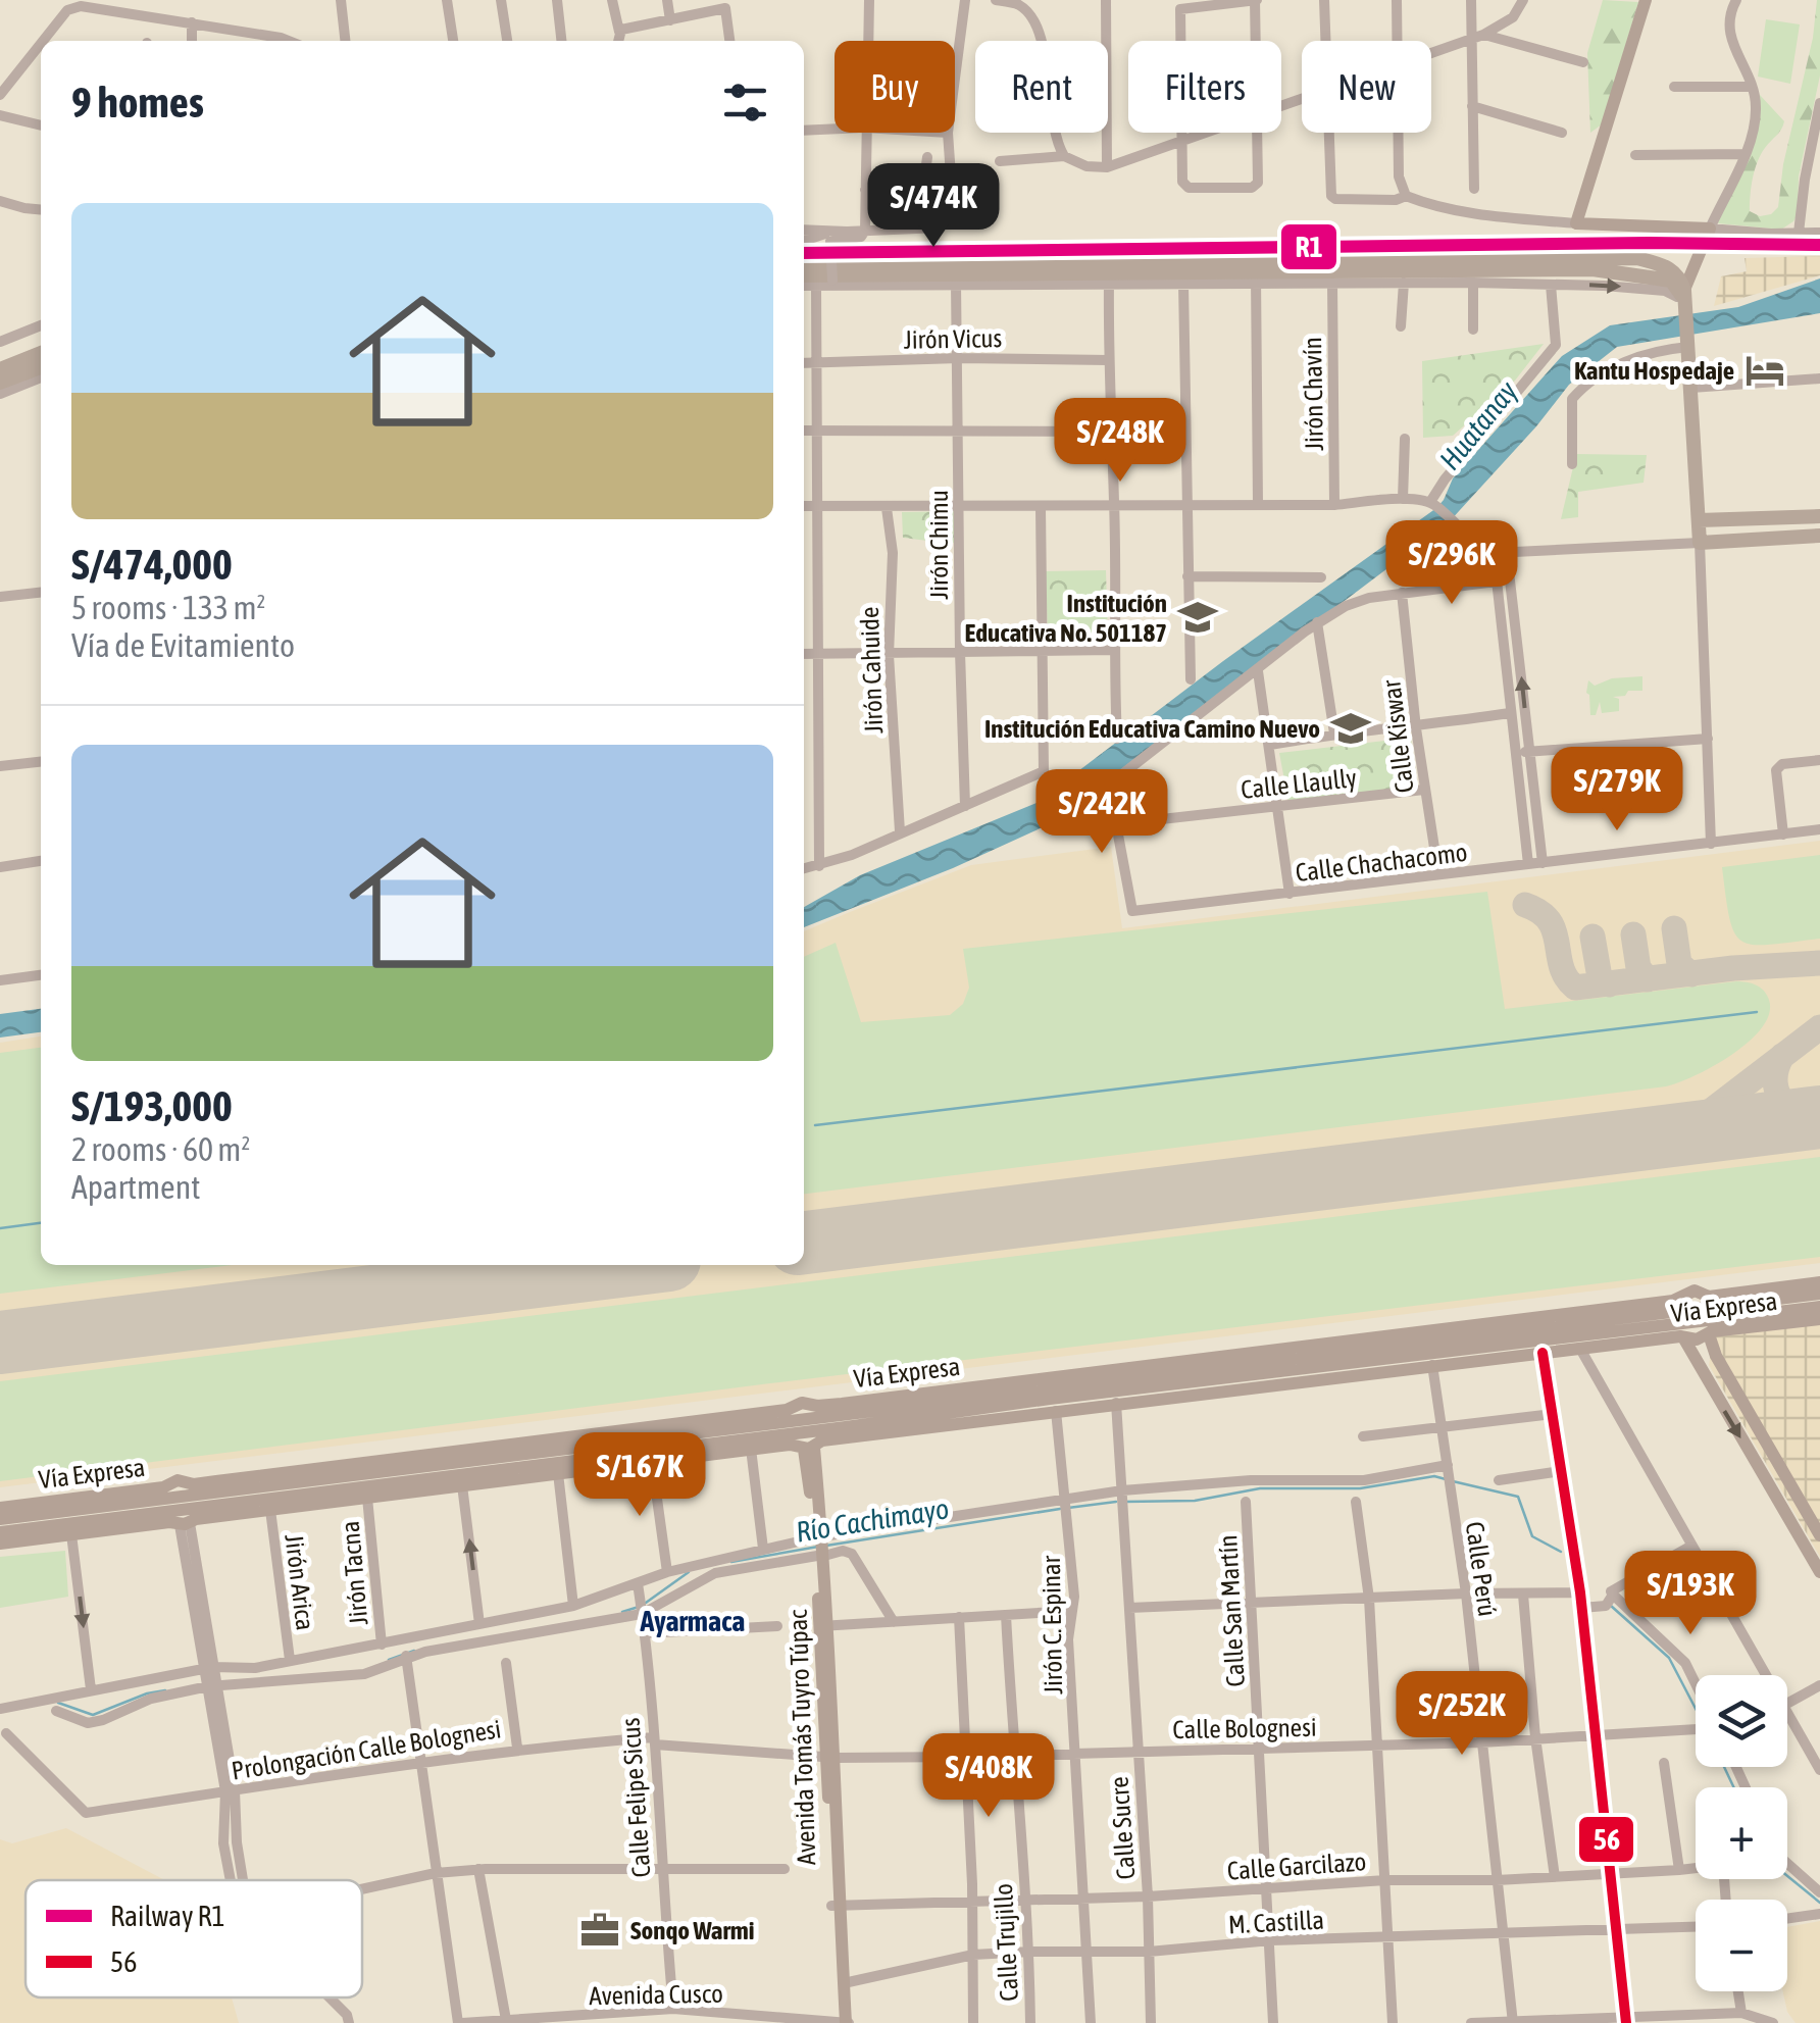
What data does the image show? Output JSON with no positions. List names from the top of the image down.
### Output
{
  "streets": {
    "main road": ["Vía Expresa", "Avenida Tomás Tuyro Túpac"],
    "street": [
      "Jirón Vicus",
      "Jirón Chavín",
      "Jirón Chimu",
      "Jirón Cahuide",
      "Calle Kiswar",
      "Calle Llaully",
      "Calle Chachacomo",
      "Calle Perú",
      "Jirón Tacna",
      "Jirón Arica",
      "Calle San Martín",
      "Jirón C. Espinar",
      "Calle Bolognesi",
      "Prolongación Calle Bolognesi",
      "Calle Felipe Sicus",
      "Calle Sucre",
      "Calle Garcilazo",
      "M. Castilla",
      "Calle Trujillo",
      "Avenida Cusco"
    ]
  },
  "crossings": [
    ["Jirón Vicus", "Jirón Chimu"],
    ["Calle Kiswar", "Calle Llaully"],
    ["Calle Kiswar", "Calle Chachacomo"],
    ["Calle Llaully", "Calle Chachacomo"],
    ["Vía Expresa", "Calle Perú"],
    ["Vía Expresa", "Jirón Tacna"],
    ["Vía Expresa", "Jirón Arica"],
    ["Vía Expresa", "Jirón C. Espinar"],
    ["Vía Expresa", "Avenida Tomás Tuyro Túpac"],
    ["Vía Expresa", "Calle Sucre"],
    ["Calle Perú", "Calle Bolognesi"],
    ["Calle Perú", "Calle Garcilazo"],
    ["Calle Perú", "M. Castilla"],
    ["Calle San Martín", "Calle Bolognesi"],
    ["Calle San Martín", "Calle Garcilazo"],
    ["Calle San Martín", "M. Castilla"],
    ["Jirón C. Espinar", "Calle Bolognesi"],
    ["Jirón C. Espinar", "Calle Garcilazo"],
    ["Jirón C. Espinar", "M. Castilla"],
    ["Calle Bolognesi", "Avenida Tomás Tuyro Túpac"],
    ["Calle Bolognesi", "Prolongación Calle Bolognesi"],
    ["Calle Bolognesi", "Calle Sucre"],
    ["Calle Bolognesi", "Calle Trujillo"],
    ["Avenida Tomás Tuyro Túpac", "Prolongación Calle Bolognesi"],
    ["Avenida Tomás Tuyro Túpac", "Calle Garcilazo"],
    ["Avenida Tomás Tuyro Túpac", "M. Castilla"],
    ["Avenida Tomás Tuyro Túpac", "Avenida Cusco"],
    ["Prolongación Calle Bolognesi", "Calle Felipe Sicus"],
    ["Calle Felipe Sicus", "Avenida Cusco"],
    ["Calle Sucre", "Calle Garcilazo"],
    ["Calle Sucre", "M. Castilla"],
    ["Calle Garcilazo", "Calle Trujillo"],
    ["M. Castilla", "Calle Trujillo"]
  ],
  "districts": ["Ayarmaca"],
  "water": ["Huatanay", "Río Cachimayo"],
  "places": {
    "hotel": ["Kantu Hospedaje"],
    "school or university": ["Institución Educativa No. 501187", "Institución Educativa Camino Nuevo"],
    "office": ["Sonqo Warmi"]
  },
  "lines": ["rail line R1", "transit line 56"],
  "legend": ["Railway R1", "56"],
  "page": {
    "chip": [
      "Buy",
      "Rent",
      "Filters",
      "New"
    ],
    "heading": "9 homes",
    "price": [
      "S/474K",
      "S/248K",
      "S/296K",
      "S/279K",
      "S/242K",
      "S/167K",
      "S/193K",
      "S/252K",
      "S/408K"
    ],
    "list": [
      {
        "name": "S/474,000",
        "note": "5 rooms · 133 m² · Vía de Evitamiento"
      },
      {
        "name": "S/193,000",
        "note": "2 rooms · 60 m² · Apartment"
      }
    ],
    "map_buttons": ["+", "−"]
  }
}
